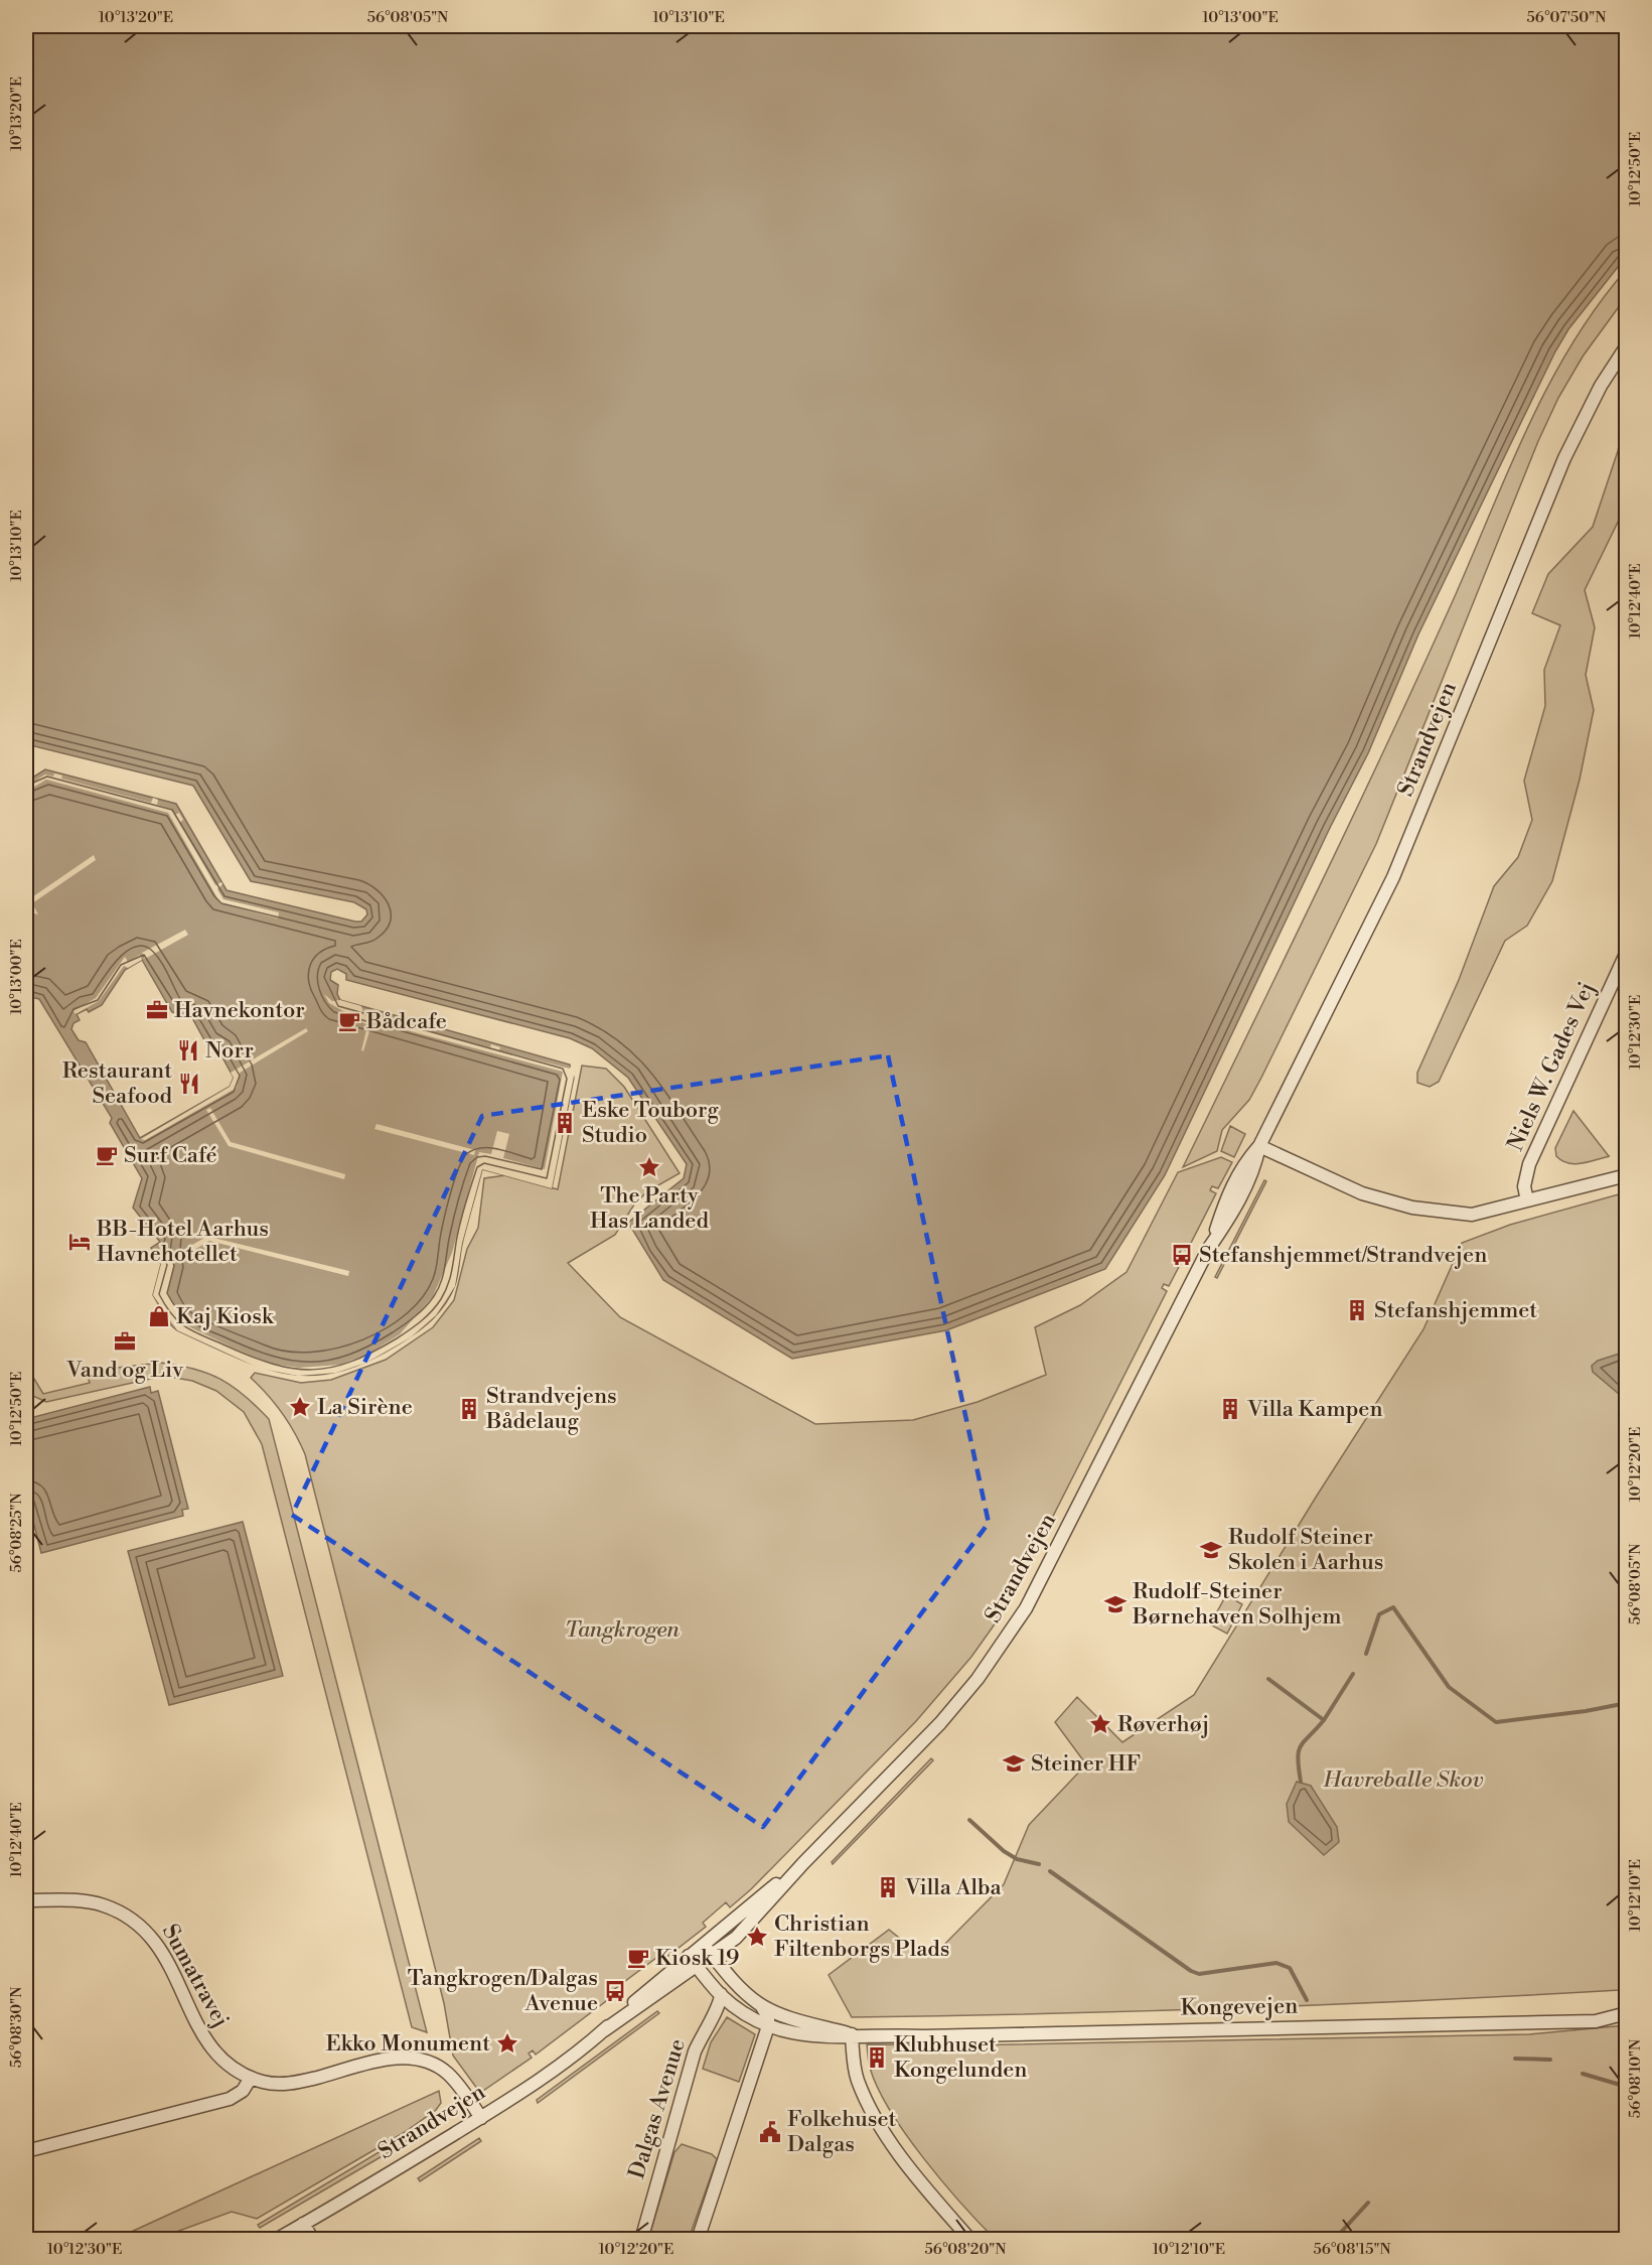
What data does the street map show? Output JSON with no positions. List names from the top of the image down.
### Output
{
  "streets": {
    "street": [
      "Strandvejen",
      "Niels W. Gades Vej",
      "Sumatravej",
      "Kongevejen",
      "Dalgas Avenue"
    ]
  },
  "crossings": [
    ["Strandvejen", "Sumatravej"]
  ],
  "parks": ["Tangkrogen", "Havreballe Skov"],
  "places": {
    "office": ["Havnekontor", "Vand og Liv"],
    "cafe": ["Bådcafe", "Surf Café", "Kiosk 19"],
    "restaurant": ["Norr", "Restaurant Seafood"],
    "building": [
      "Eske Touborg Studio",
      "Stefanshjemmet",
      "Strandvejens Bådelaug",
      "Villa Kampen",
      "Villa Alba",
      "Klubhuset Kongelunden"
    ],
    "place": [
      "The Party Has Landed",
      "La Sirène",
      "Røverhøj",
      "Christian Filtenborgs Plads",
      "Ekko Monument"
    ],
    "hotel": ["BB-Hotel Aarhus Havnehotellet"],
    "bus stop": ["Stefanshjemmet/Strandvejen", "Tangkrogen/Dalgas Avenue"],
    "shop": ["Kaj Kiosk"],
    "school or university": ["Rudolf Steiner Skolen i Aarhus", "Rudolf-Steiner Børnehaven Solhjem", "Steiner HF"],
    "public building": ["Folkehuset Dalgas"]
  },
  "coordinates": [
    "10°13'20\"E",
    "56°08'05\"N",
    "10°13'10\"E",
    "10°13'00\"E",
    "56°07'50\"N",
    "10°12'50\"E",
    "10°12'40\"E",
    "10°12'30\"E",
    "10°12'20\"E",
    "56°08'25\"N",
    "10°12'10\"E",
    "56°08'30\"N",
    "56°08'10\"N",
    "56°08'20\"N",
    "56°08'15\"N"
  ]
}
